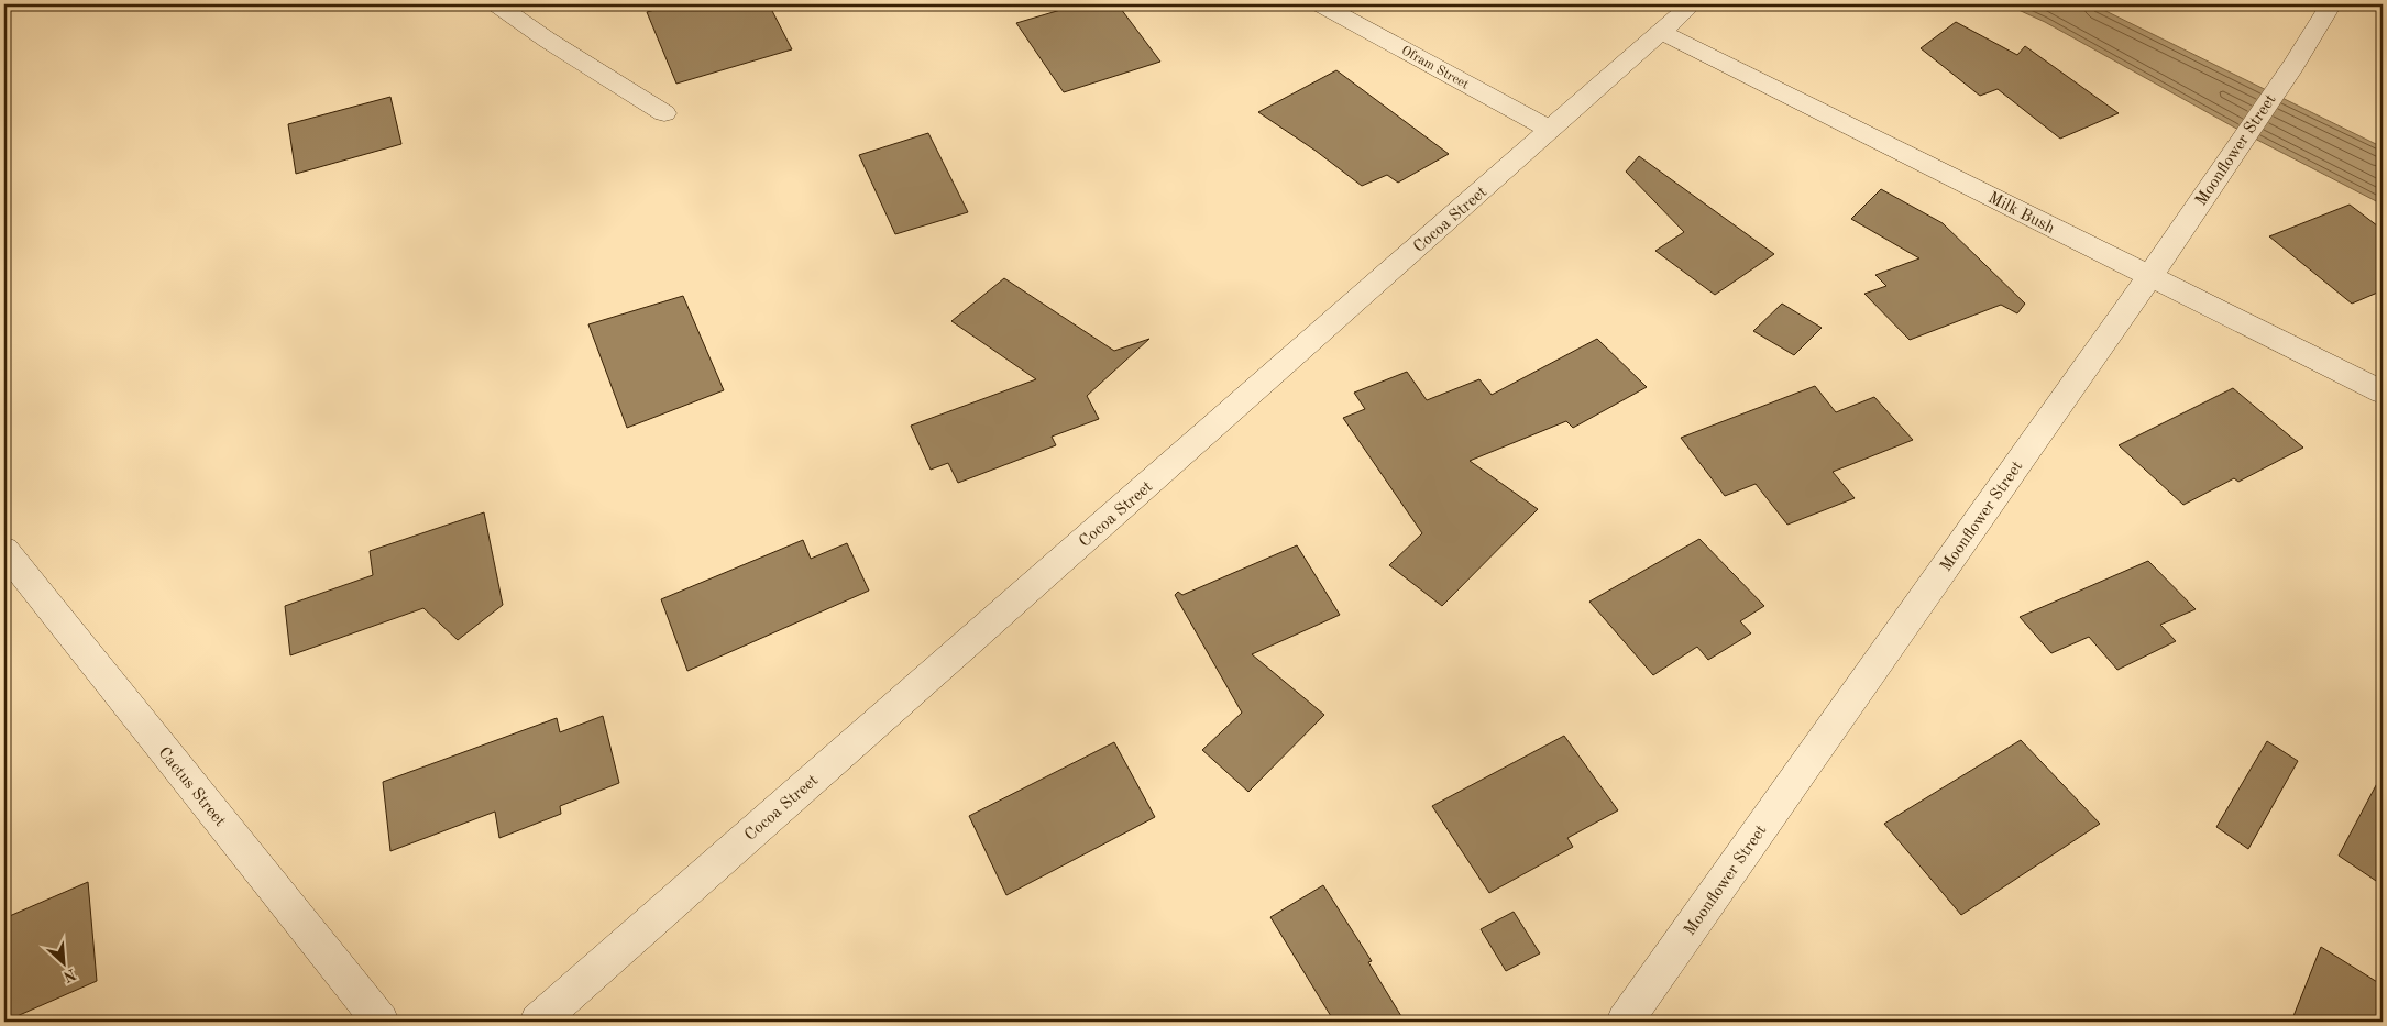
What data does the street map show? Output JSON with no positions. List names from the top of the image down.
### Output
{
  "streets": {
    "street": [
      "Ofram Street",
      "Moonflower Street",
      "Milk Bush",
      "Cocoa Street",
      "Cactus Street"
    ]
  },
  "crossings": [
    ["Ofram Street", "Cocoa Street"],
    ["Moonflower Street", "Milk Bush"],
    ["Milk Bush", "Cocoa Street"]
  ],
  "north": "bottom right"
}
